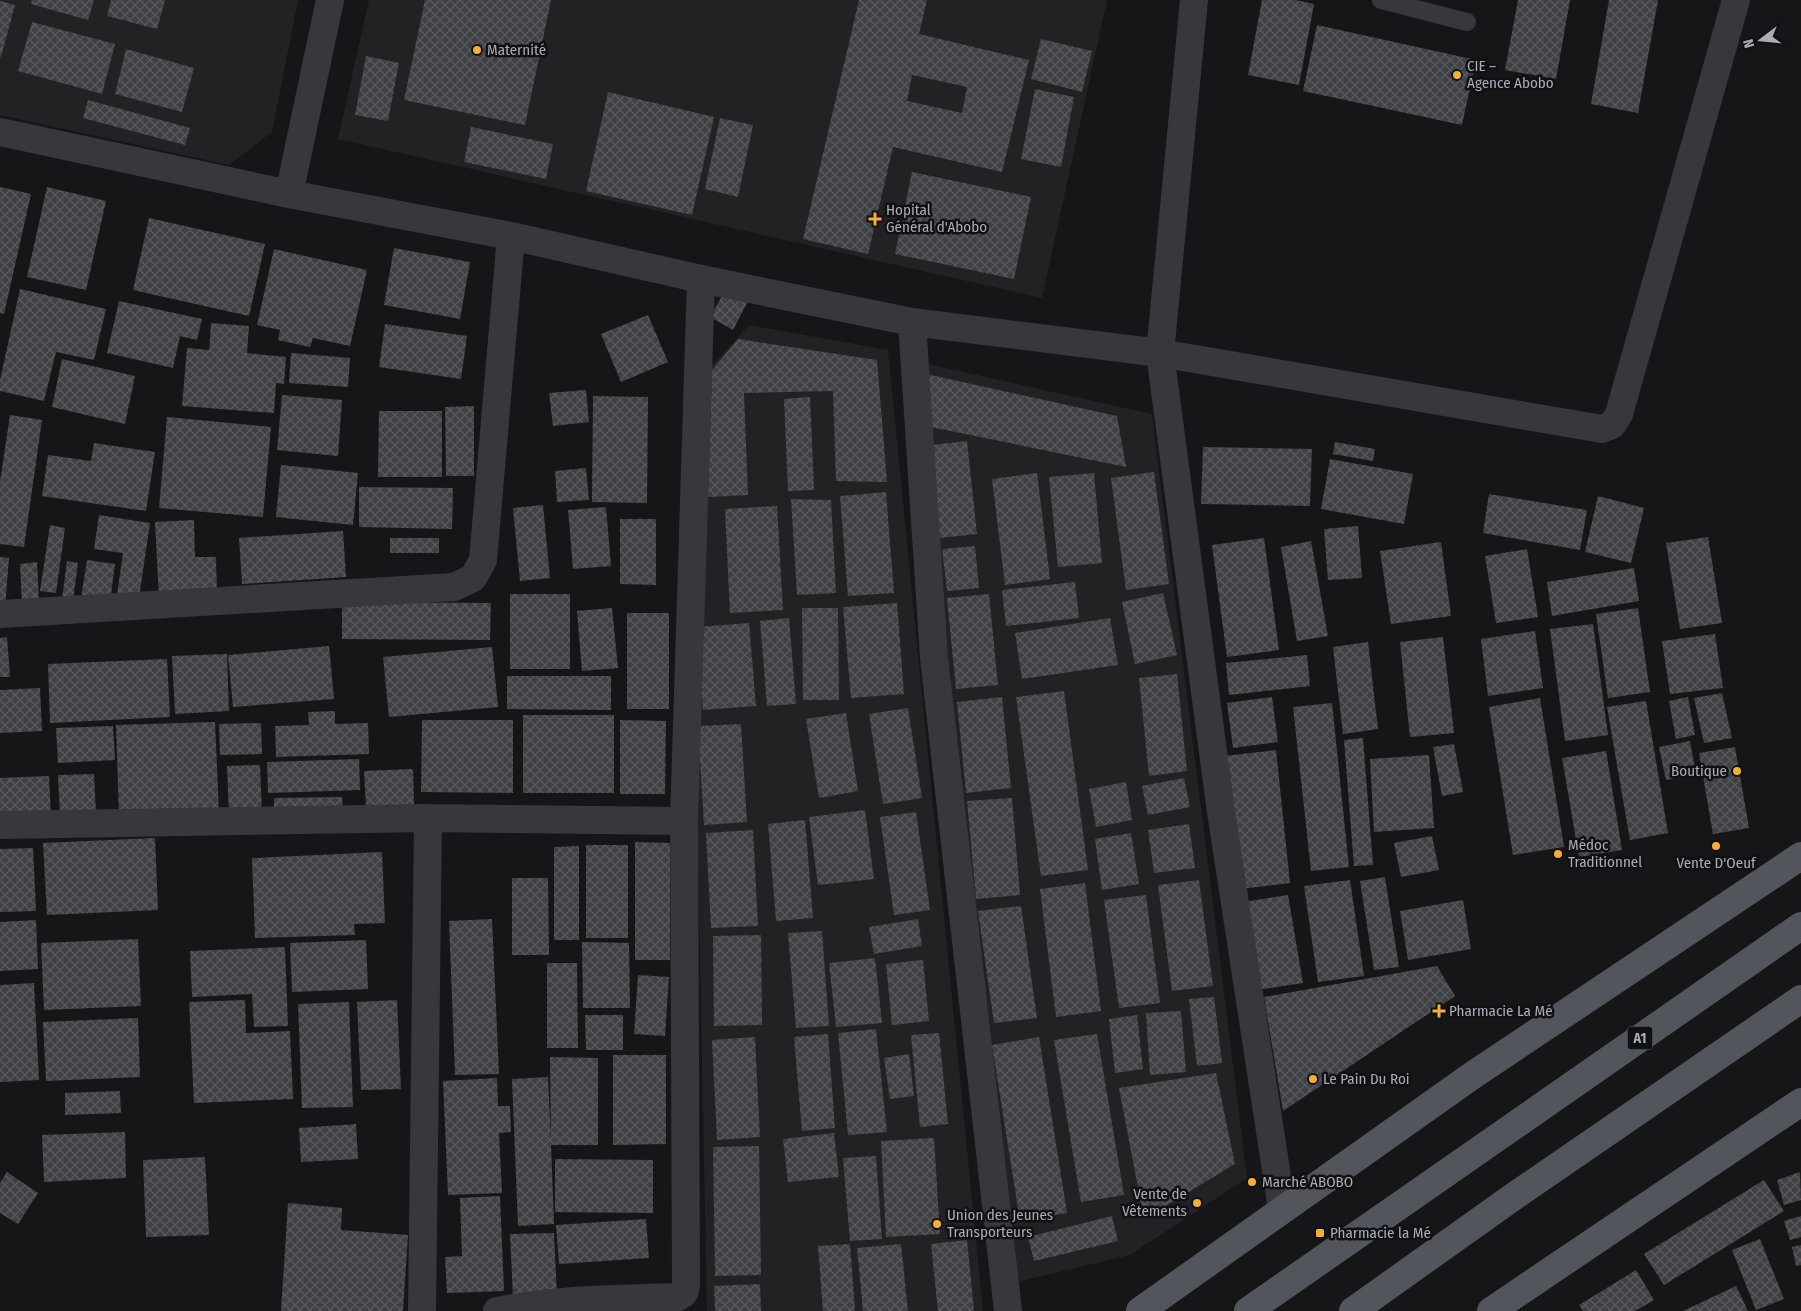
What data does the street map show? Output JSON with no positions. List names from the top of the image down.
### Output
{
  "streets": {
    "main road": ["A1"]
  },
  "places": {
    "other": [
      "Maternité",
      "CIE – Agence Abobo",
      "Boutique",
      "Vente D'Oeuf",
      "Médoc Traditionnel",
      "Le Pain Du Roi",
      "Marché ABOBO",
      "Vente de Vêtements",
      "Union des Jeunes Transporteurs"
    ],
    "health": ["Hopital Général d'Abobo", "Pharmacie La Mé"],
    "transit": ["Pharmacie la Mé"]
  },
  "north": "left"
}
